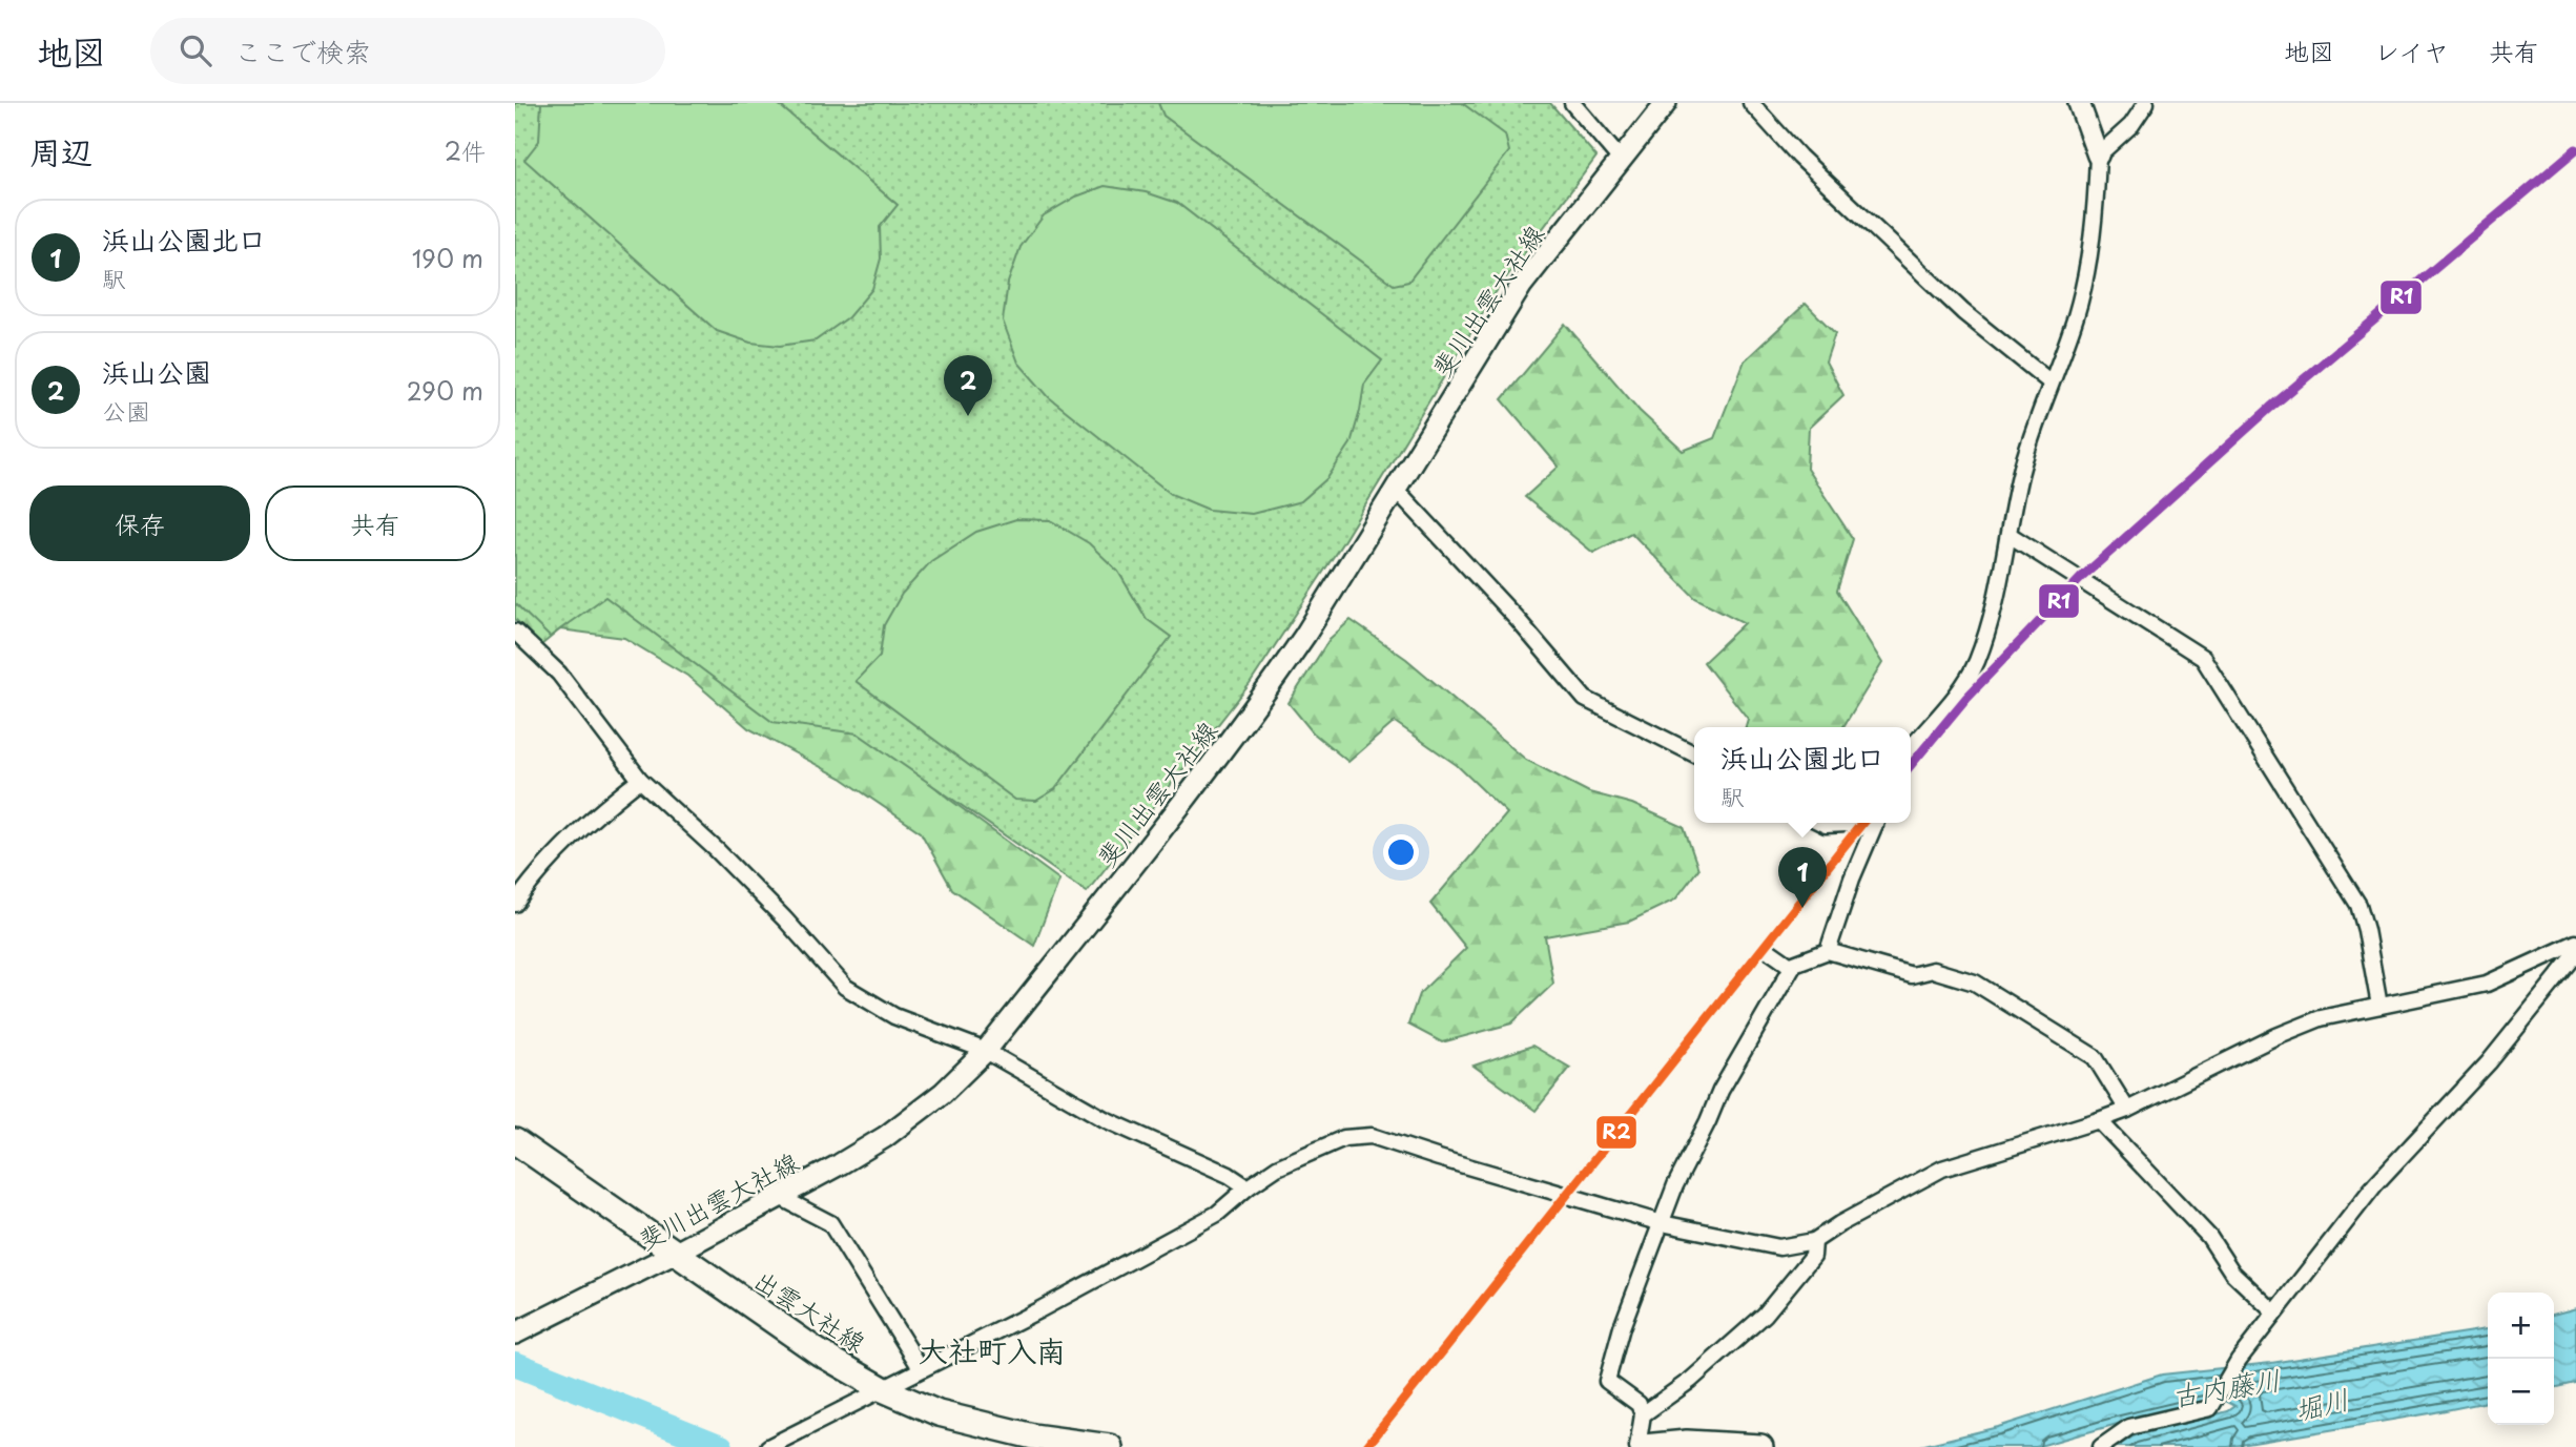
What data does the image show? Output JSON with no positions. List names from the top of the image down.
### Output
{
  "streets": {
    "main road": ["斐川出雲大社線", "出雲大社線"]
  },
  "crossings": [
    ["斐川出雲大社線", "出雲大社線"]
  ],
  "districts": ["大社町入南"],
  "water": ["古内藤川", "堀川"],
  "lines": ["transit line R1", "transit line R2"],
  "page": {
    "header": "地図",
    "search": "ここで検索",
    "nav": ["地図", "レイヤ", "共有"],
    "heading": ["周辺", "2件"],
    "list": [
      {
        "mark": "1",
        "name": "浜山公園北口",
        "note": "駅",
        "value": "190 m"
      },
      {
        "mark": "2",
        "name": "浜山公園",
        "note": "公園",
        "value": "290 m"
      }
    ],
    "pins": ["2", "1"],
    "buttons": ["保存", "共有"],
    "popup": ["浜山公園北口", "駅"],
    "map_buttons": ["+", "−"]
  }
}
